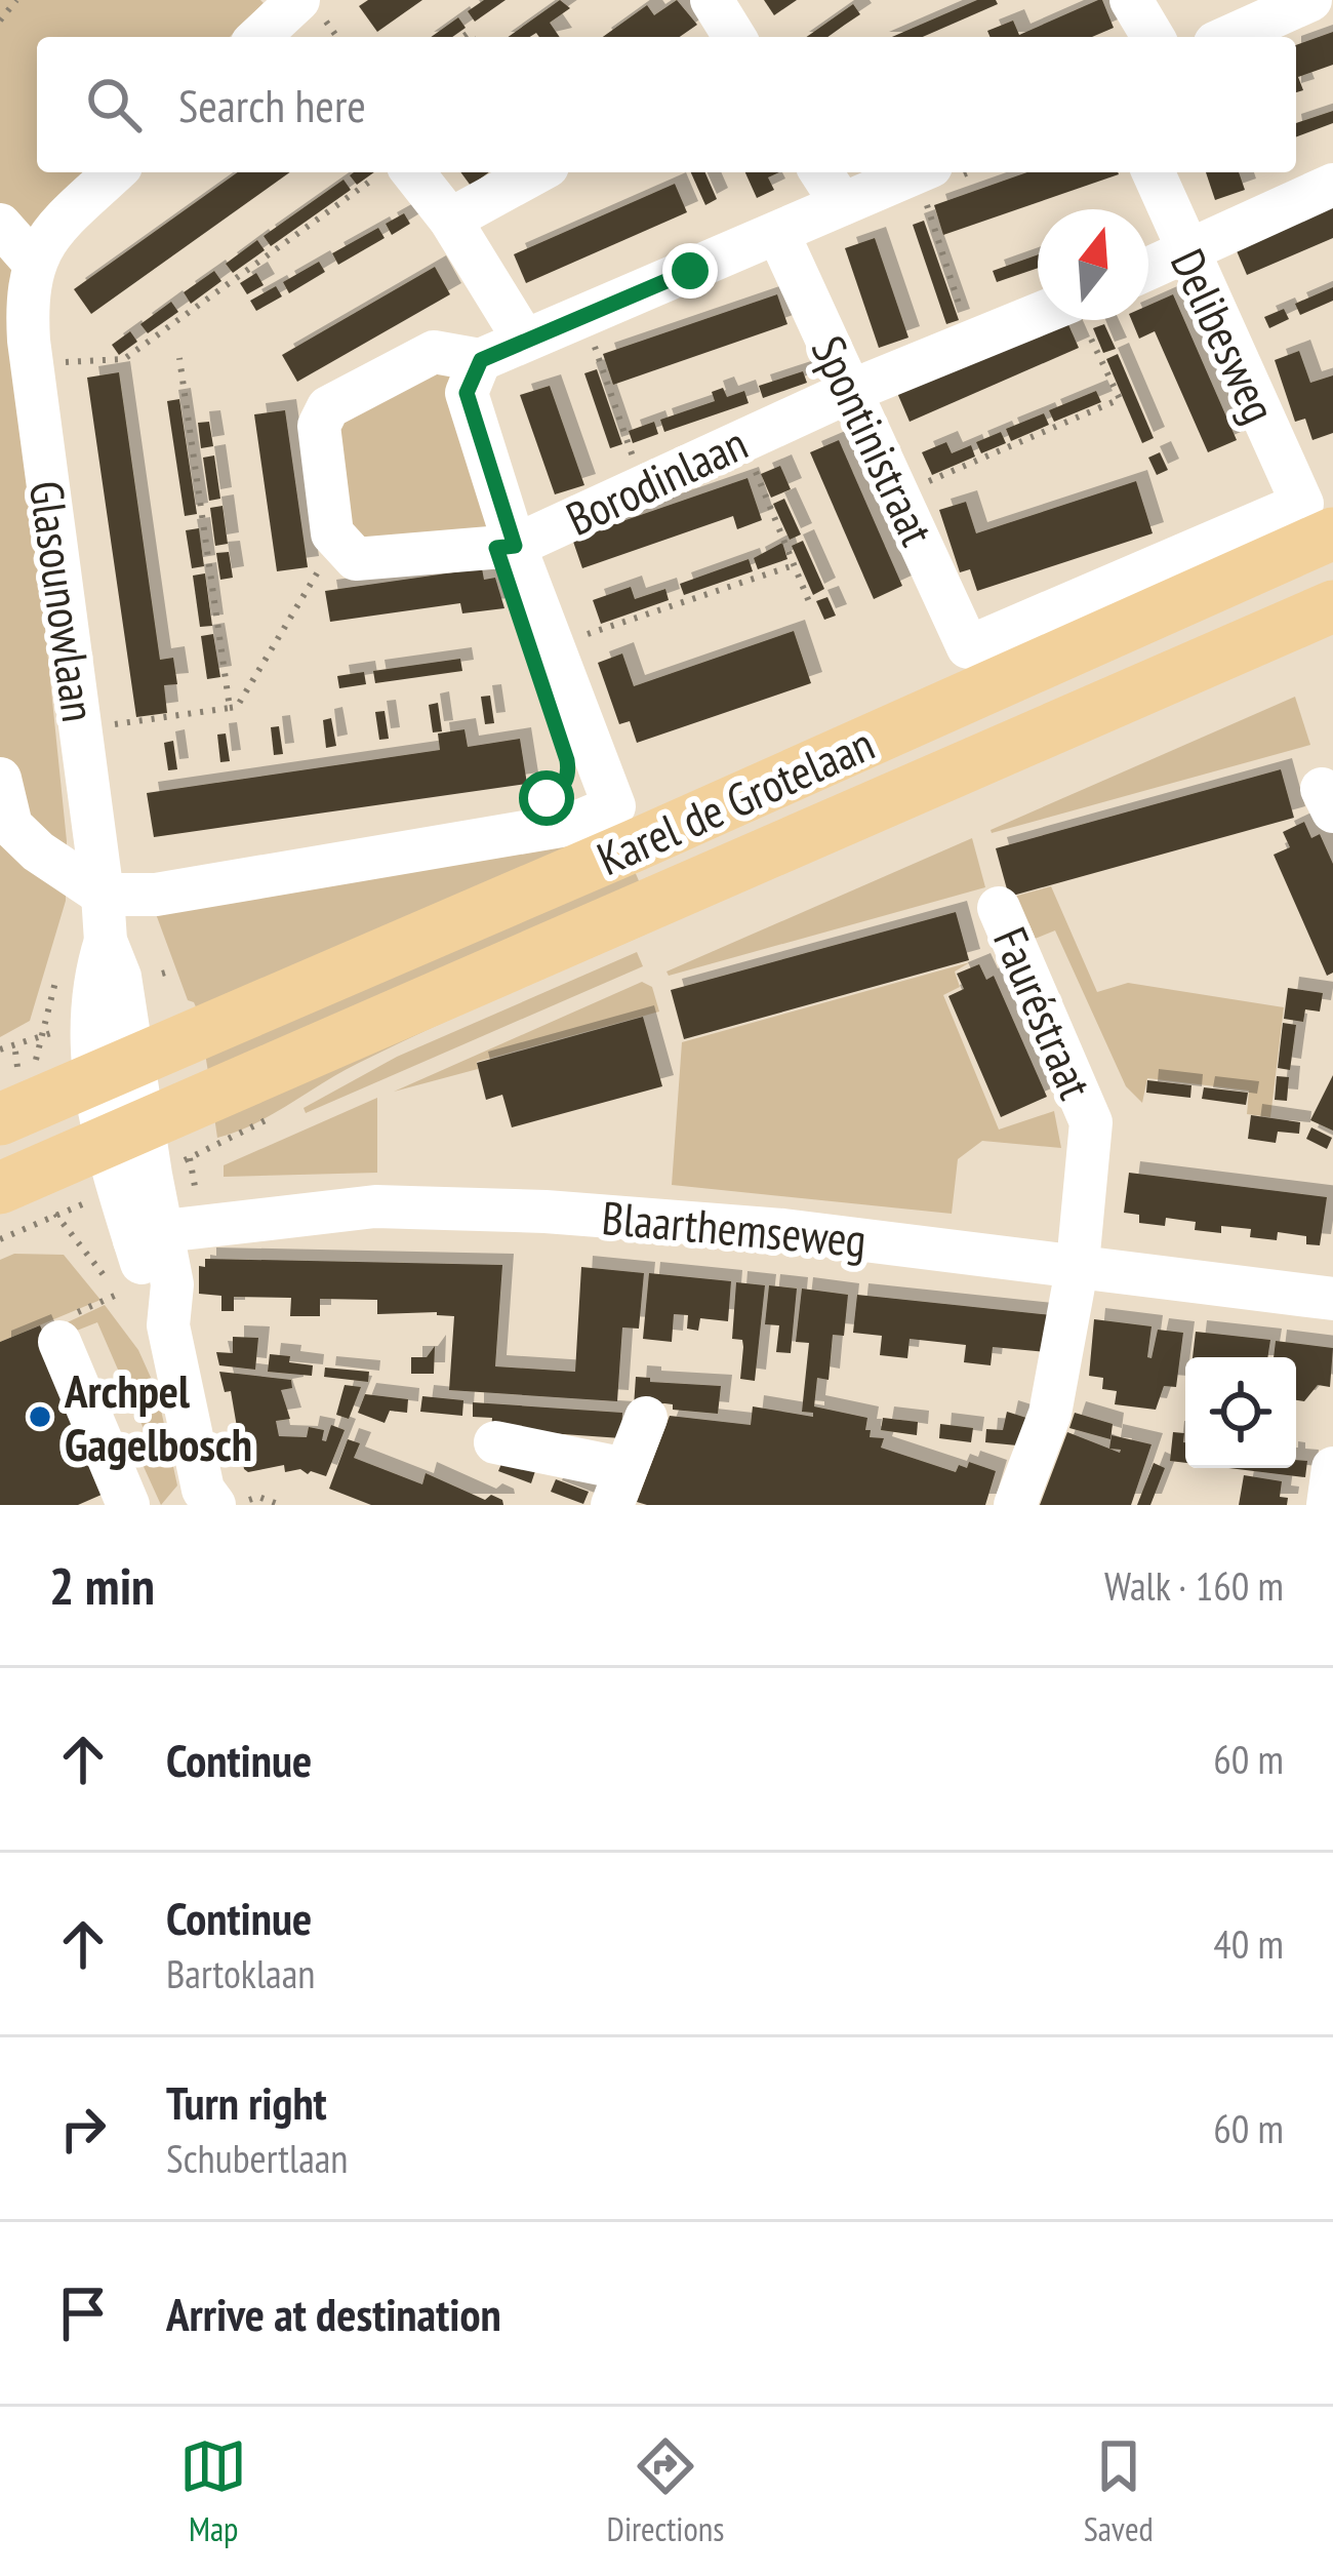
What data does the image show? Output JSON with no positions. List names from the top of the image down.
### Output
{
  "streets": {
    "main road": ["Karel de Grotelaan"],
    "street": [
      "Delibesweg",
      "Spontinistraat",
      "Borodinlaan",
      "Glasounowlaan",
      "Fauréstraat",
      "Blaarthemseweg"
    ]
  },
  "crossings": [
    ["Delibesweg", "Spontinistraat"],
    ["Delibesweg", "Karel de Grotelaan"],
    ["Spontinistraat", "Borodinlaan"],
    ["Spontinistraat", "Karel de Grotelaan"],
    ["Borodinlaan", "Karel de Grotelaan"],
    ["Glasounowlaan", "Karel de Grotelaan"],
    ["Glasounowlaan", "Blaarthemseweg"],
    ["Fauréstraat", "Blaarthemseweg"]
  ],
  "places": ["Archpel Gagelbosch"],
  "north": "top",
  "page": {
    "search": "Search here",
    "heading": ["2 min", "Walk · 160 m"],
    "list": [
      ["Continue", "60 m"],
      ["Continue", "Bartoklaan", "40 m"],
      ["Turn right", "Schubertlaan", "60 m"],
      "Arrive at destination"
    ],
    "nav": ["Map", "Directions", "Saved"]
  }
}
